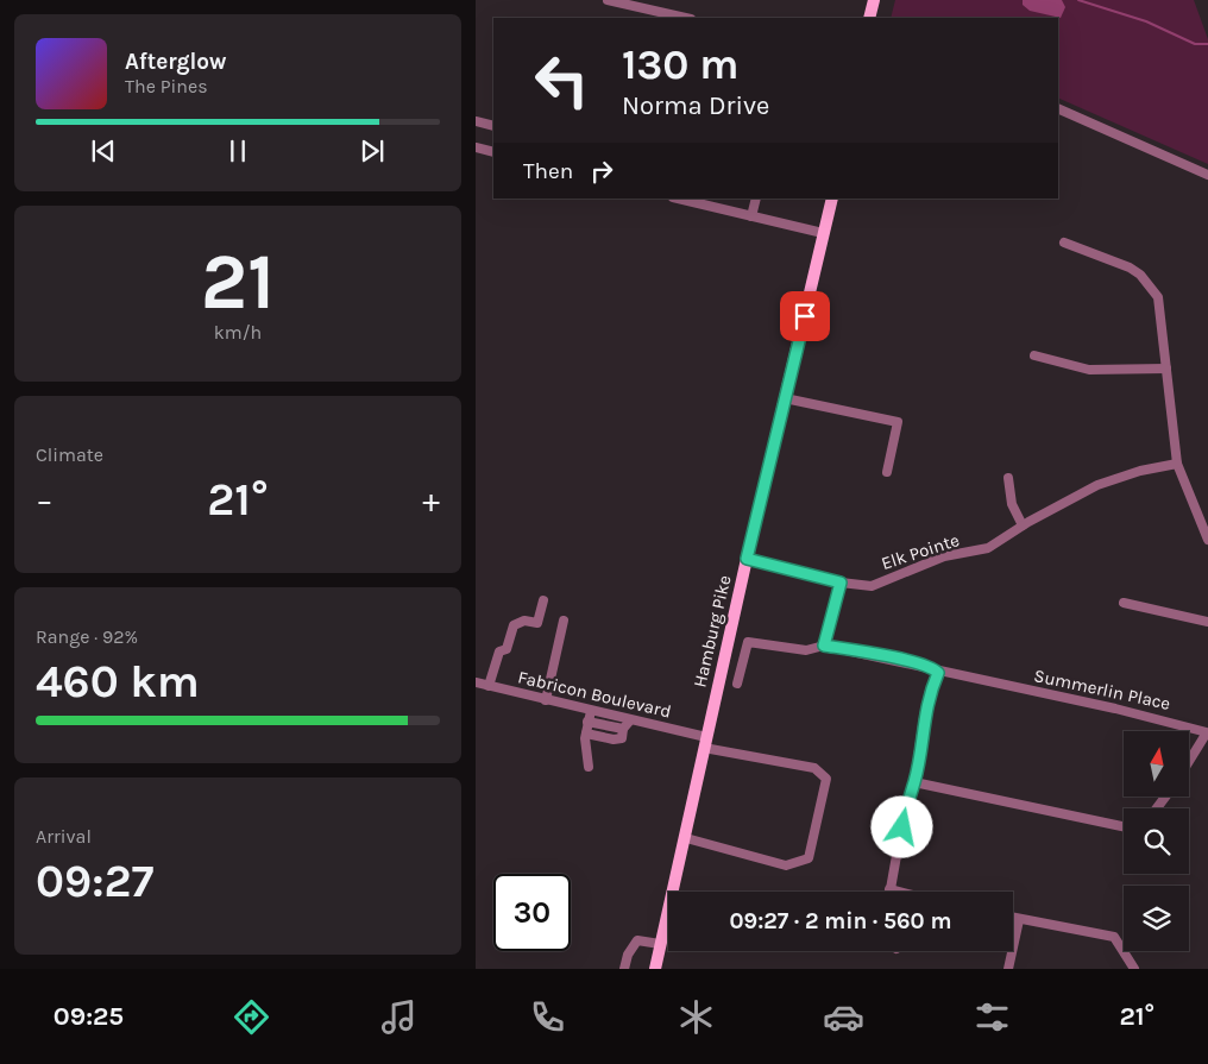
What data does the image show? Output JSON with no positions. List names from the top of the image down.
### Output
{
  "streets": {
    "main road": ["Hamburg Pike"],
    "street": ["Elk Pointe", "Summerlin Place", "Fabricon Boulevard"]
  },
  "crossings": [
    ["Elk Pointe", "Hamburg Pike"],
    ["Hamburg Pike", "Fabricon Boulevard"]
  ],
  "north": "top",
  "page": {
    "turn": ["130 m", "Norma Drive"],
    "song": ["Afterglow", "The Pines"],
    "then": "Then",
    "tile": [
      ["21", "km/h"],
      "Climate",
      ["Range · 92%", "460 km"],
      ["Arrival", "09:27"]
    ],
    "heat": ["−", "21°", "+"],
    "limit": "30",
    "trip": "09:27 · 2 min · 560 m",
    "tabs": ["09:25", "21°"]
  }
}
